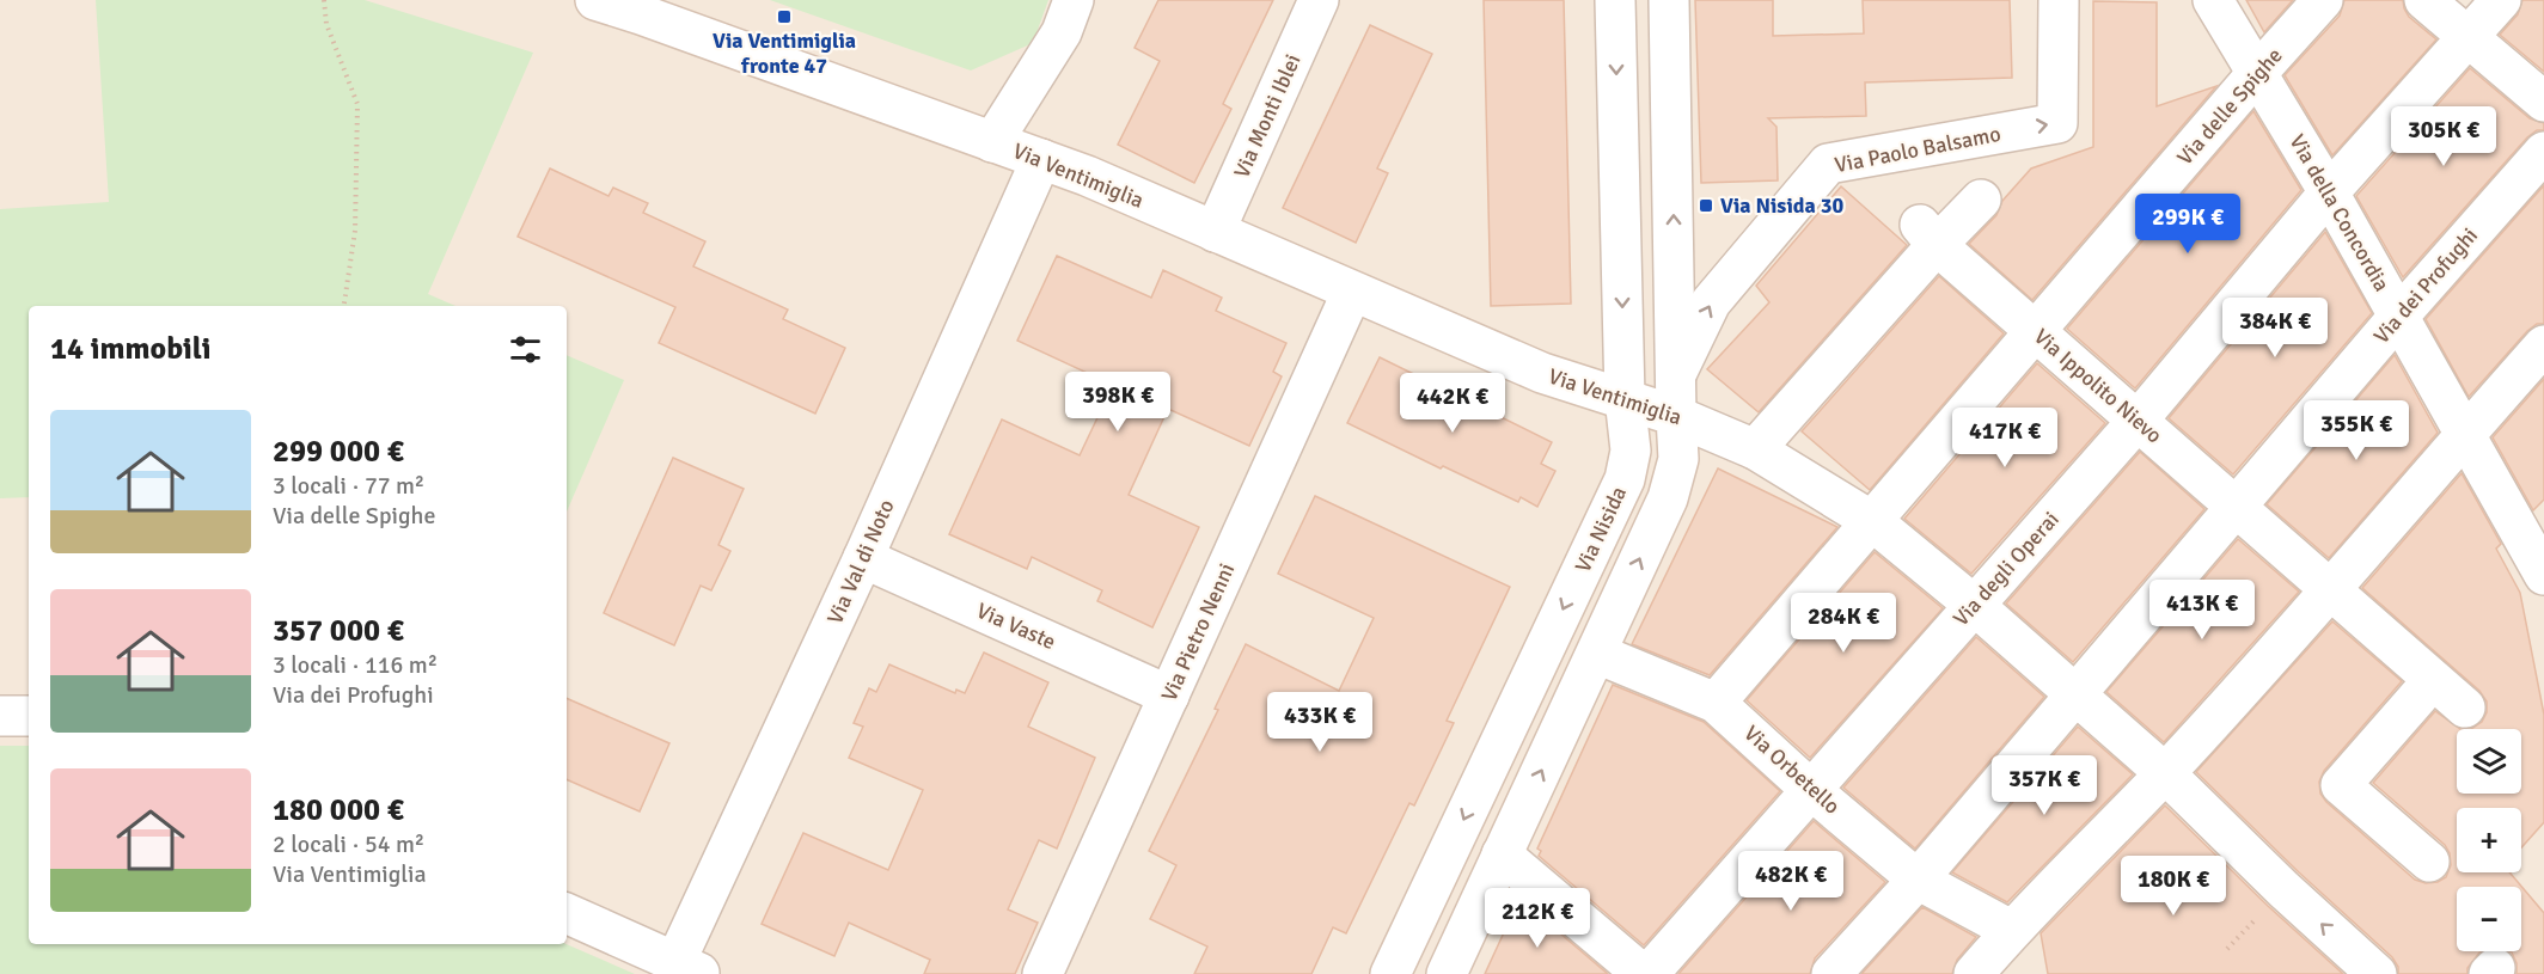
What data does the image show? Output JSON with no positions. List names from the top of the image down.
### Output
{
  "streets": {
    "street": [
      "Via delle Spighe",
      "Via Monti Iblei",
      "Via Paolo Balsamo",
      "Via Ventimiglia",
      "Via della Concordia",
      "Via dei Profughi",
      "Via Ippolito Nievo",
      "Via Nisida",
      "Via Val di Noto",
      "Via degli Operai",
      "Via Vaste",
      "Via Pietro Nenni",
      "Via Orbetello"
    ]
  },
  "crossings": [
    ["Via delle Spighe", "Via Ventimiglia"],
    ["Via delle Spighe", "Via della Concordia"],
    ["Via delle Spighe", "Via Ippolito Nievo"],
    ["Via delle Spighe", "Via Orbetello"],
    ["Via Monti Iblei", "Via Ventimiglia"],
    ["Via Ventimiglia", "Via dei Profughi"],
    ["Via Ventimiglia", "Via Nisida"],
    ["Via Ventimiglia", "Via Val di Noto"],
    ["Via Ventimiglia", "Via degli Operai"],
    ["Via Ventimiglia", "Via Pietro Nenni"],
    ["Via della Concordia", "Via dei Profughi"],
    ["Via della Concordia", "Via degli Operai"],
    ["Via dei Profughi", "Via Ippolito Nievo"],
    ["Via dei Profughi", "Via Orbetello"],
    ["Via Ippolito Nievo", "Via degli Operai"],
    ["Via Val di Noto", "Via Vaste"],
    ["Via degli Operai", "Via Orbetello"],
    ["Via Vaste", "Via Pietro Nenni"]
  ],
  "places": {
    "transit": ["Via Ventimiglia fronte 47", "Via Nisida 30"]
  },
  "page": {
    "price": [
      "305K €",
      "299K €",
      "384K €",
      "398K €",
      "442K €",
      "355K €",
      "417K €",
      "413K €",
      "284K €",
      "433K €",
      "357K €",
      "482K €",
      "180K €",
      "212K €"
    ],
    "heading": "14 immobili",
    "list": [
      {
        "name": "299 000 €",
        "note": "3 locali · 77 m² · Via delle Spighe"
      },
      {
        "name": "357 000 €",
        "note": "3 locali · 116 m² · Via dei Profughi"
      },
      {
        "name": "180 000 €",
        "note": "2 locali · 54 m² · Via Ventimiglia"
      }
    ],
    "map_buttons": ["+", "−"]
  }
}
